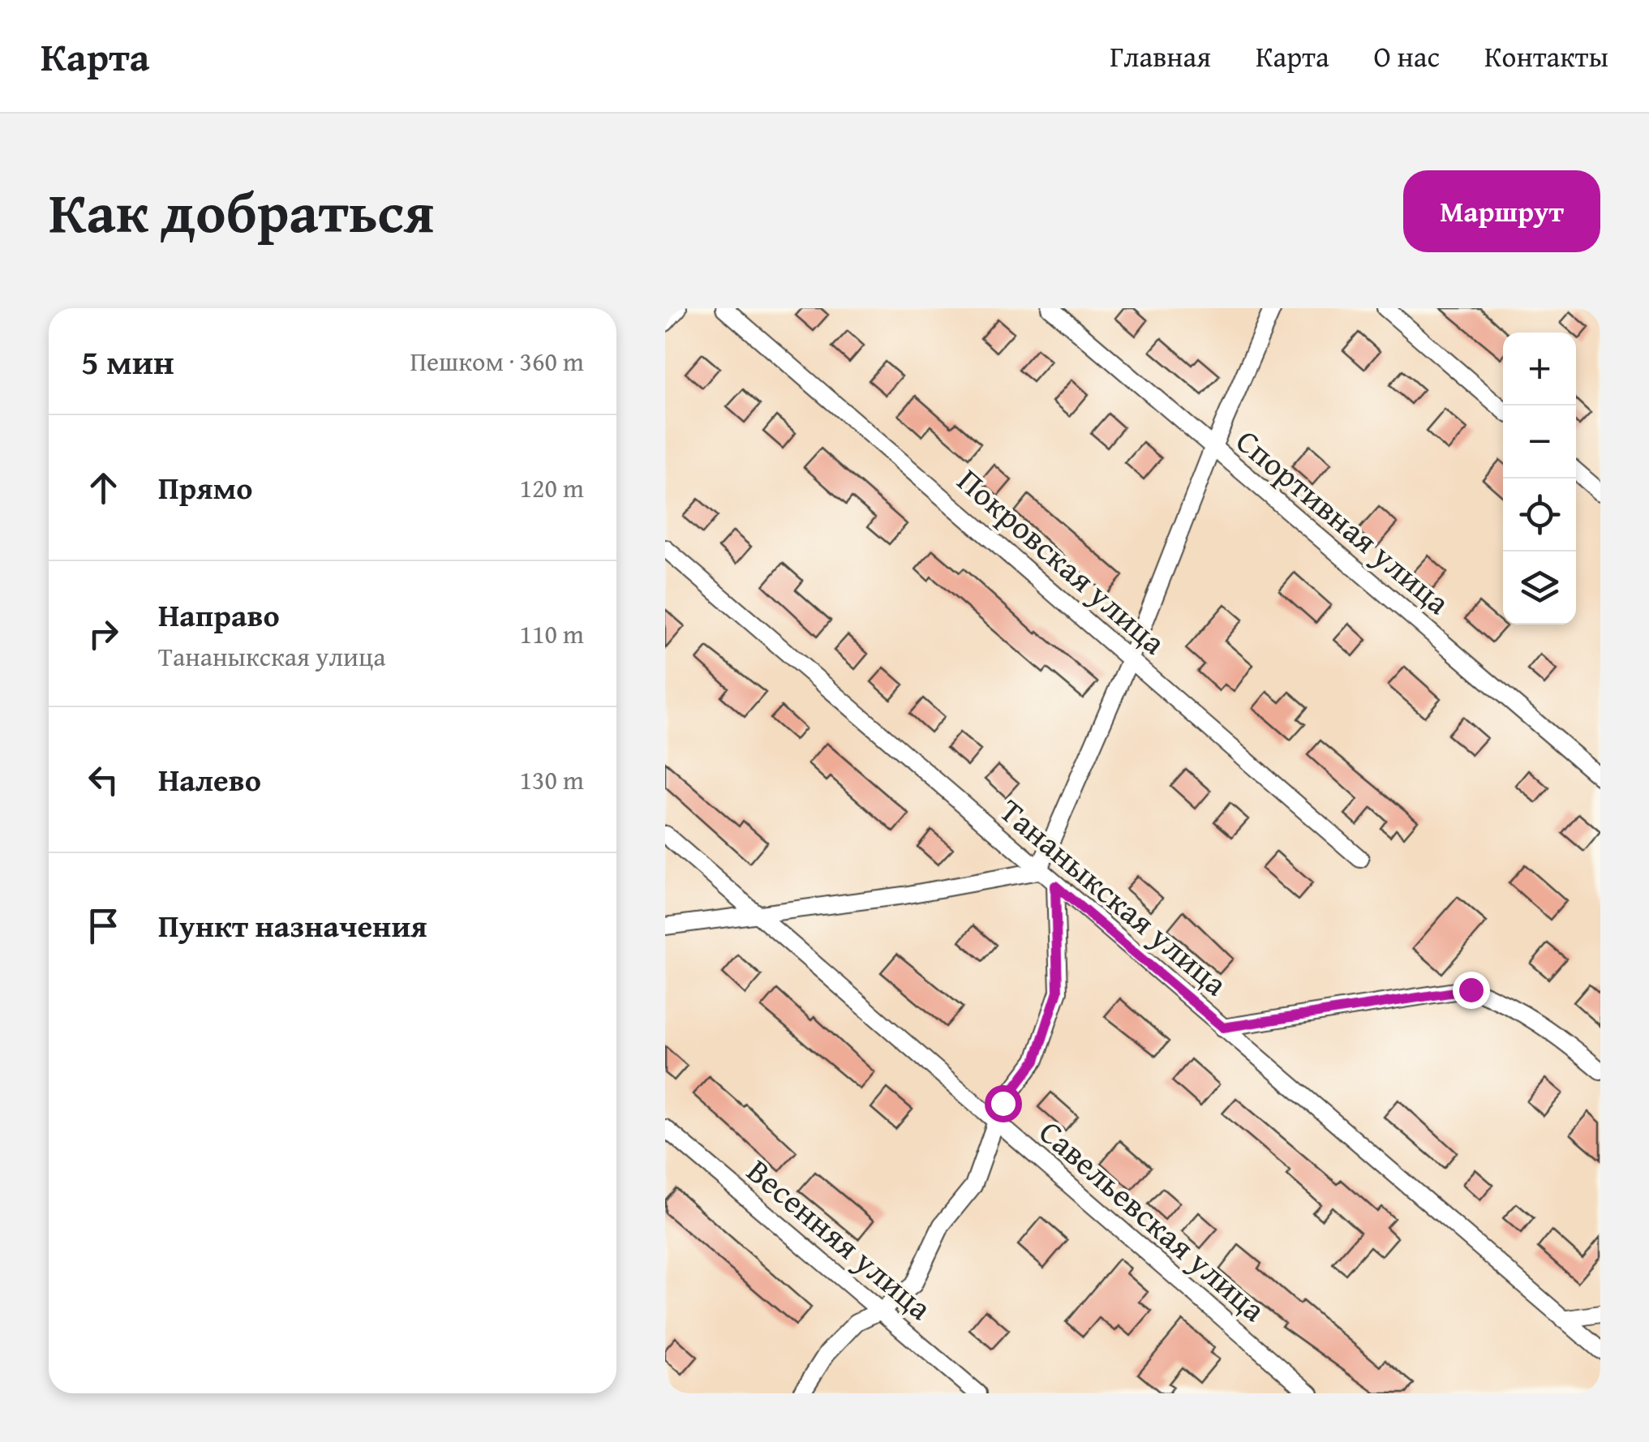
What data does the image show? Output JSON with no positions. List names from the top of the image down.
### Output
{
  "streets": {
    "street": [
      "Спортивная улица",
      "Покровская улица",
      "Тананыкская улица",
      "Савельевская улица",
      "Весенняя улица"
    ]
  },
  "page": {
    "header": "Карта",
    "nav": [
      "Главная",
      "Карта",
      "О нас",
      "Контакты"
    ],
    "title": "Как добраться",
    "buttons": "Маршрут",
    "heading": ["5 мин", "Пешком · 360 m"],
    "map_buttons": ["+", "−"],
    "list": [
      ["Прямо", "120 m"],
      ["Направо", "Тананыкская улица", "110 m"],
      ["Налево", "130 m"],
      "Пункт назначения"
    ]
  }
}
